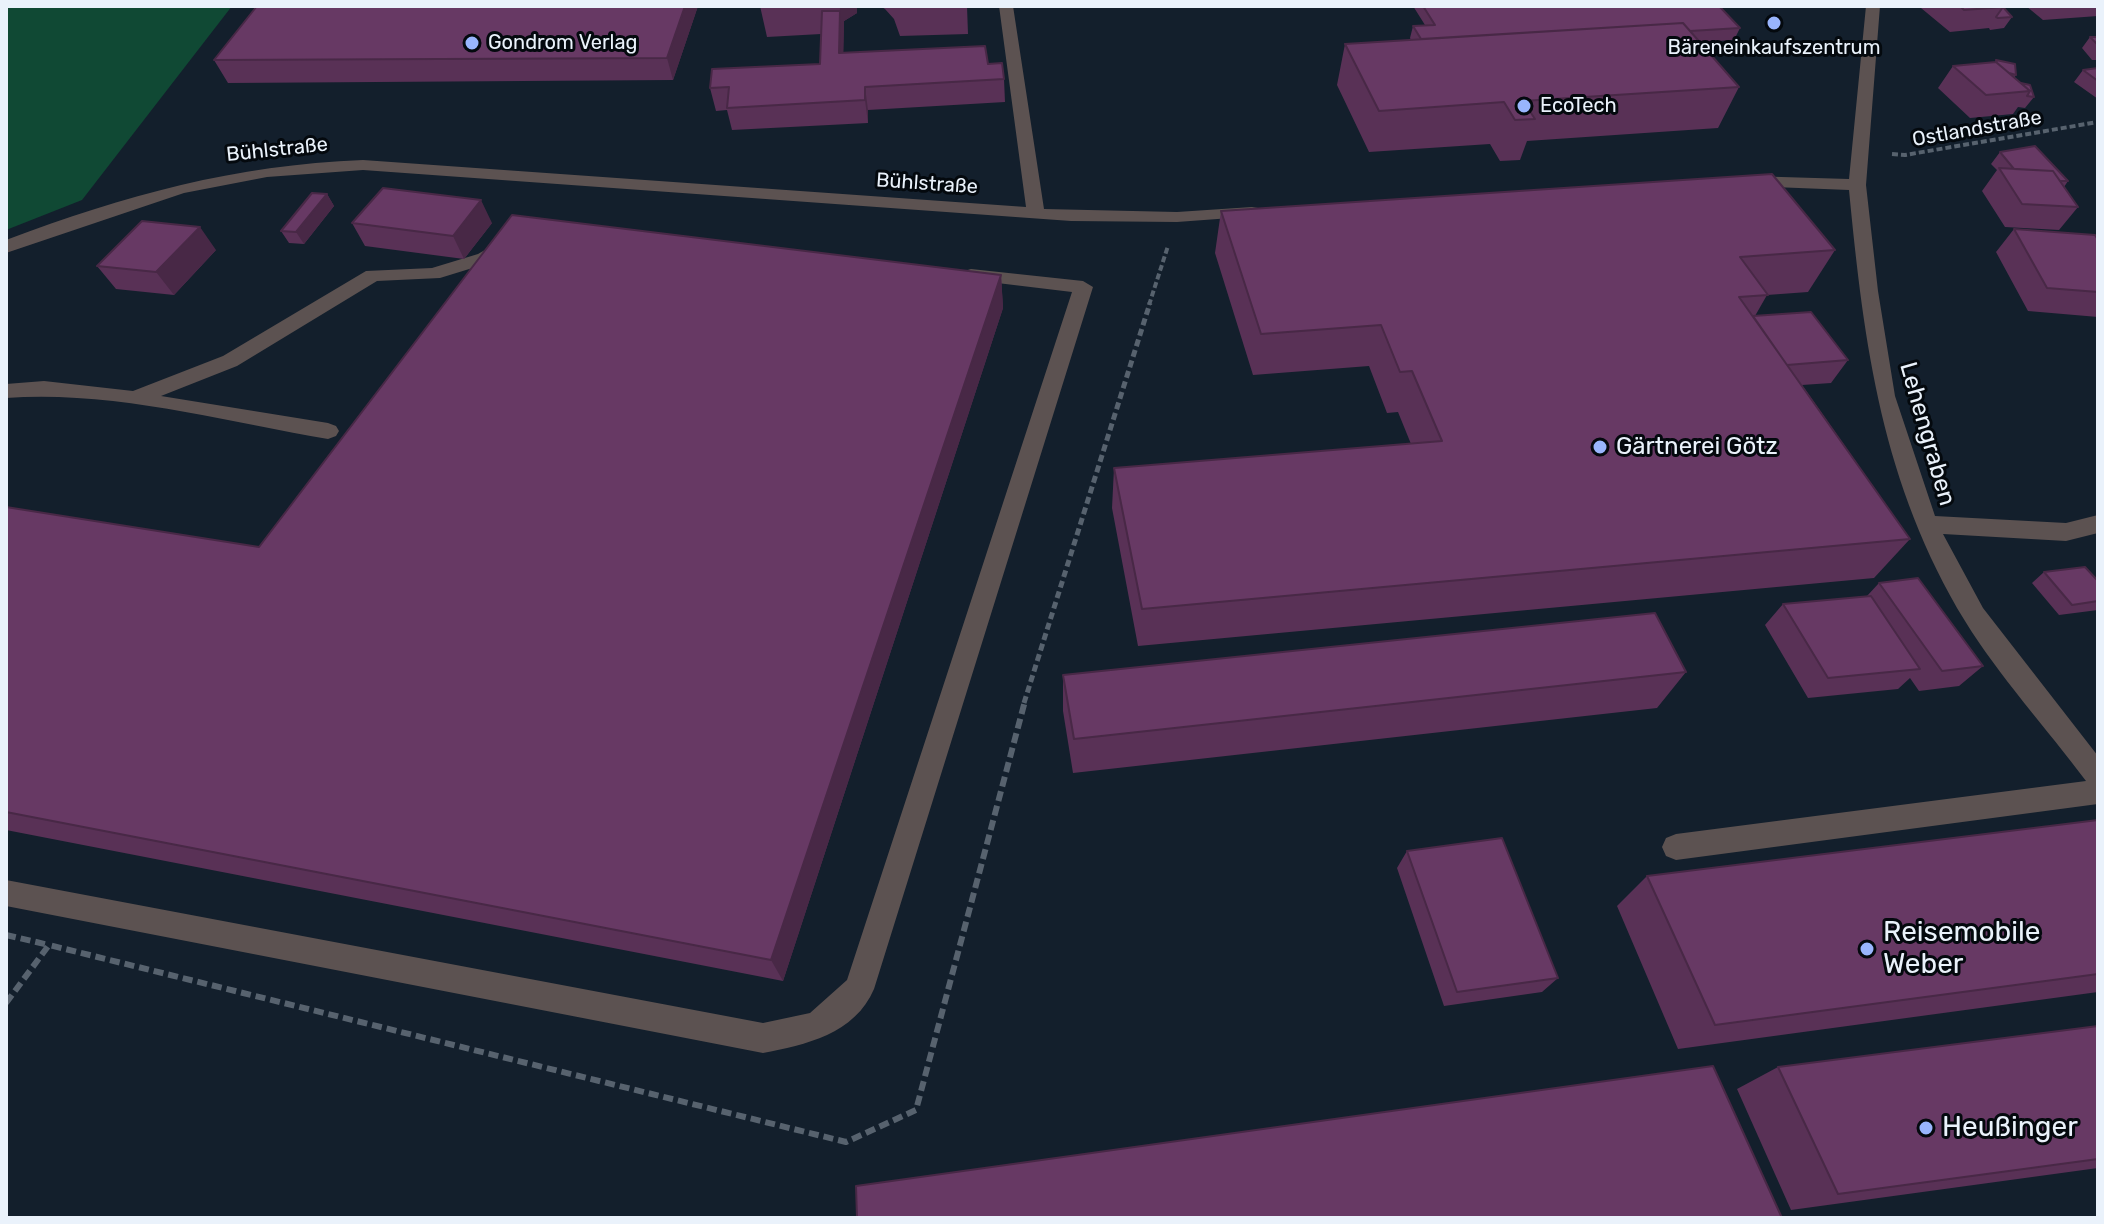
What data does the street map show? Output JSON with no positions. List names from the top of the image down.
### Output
{
  "streets": {
    "street": ["Bühlstraße", "Lehengraben"],
    "path": ["Ostlandstraße"]
  },
  "crossings": [
    ["Ostlandstraße", "Lehengraben"]
  ],
  "places": [
    "Bäreneinkaufszentrum",
    "Gondrom Verlag",
    "EcoTech",
    "Gärtnerei Götz",
    "Reisemobile Weber",
    "Heußinger"
  ]
}
